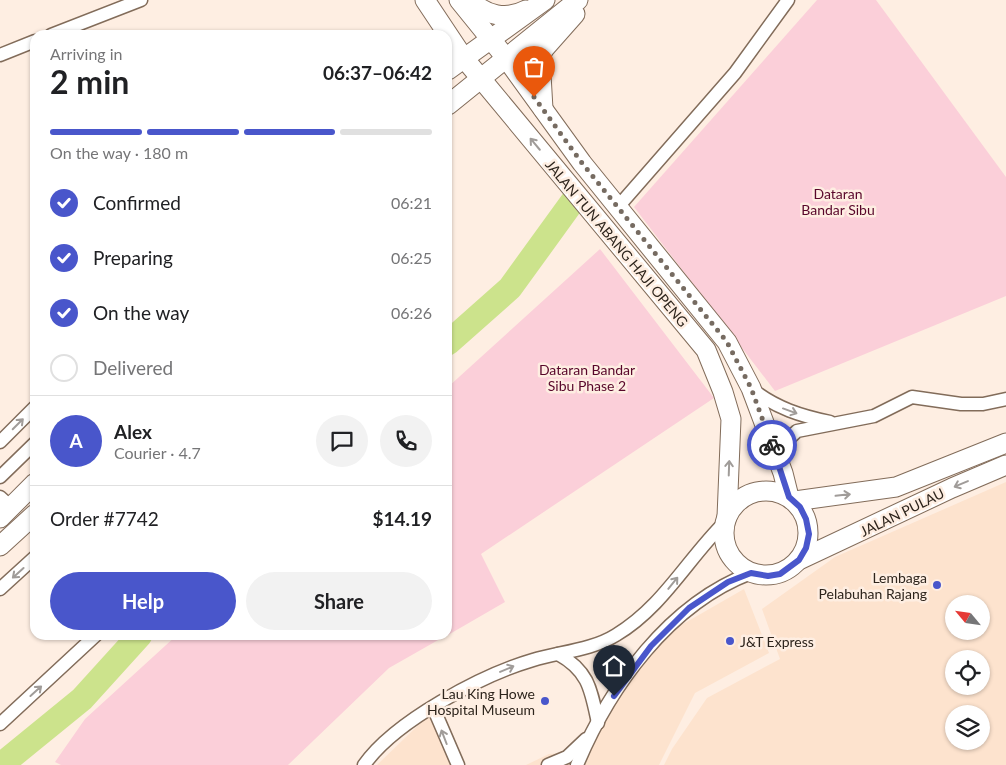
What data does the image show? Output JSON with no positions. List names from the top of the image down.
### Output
{
  "streets": {
    "main road": ["JALAN TUN ABANG HAJI OPENG", "JALAN PULAU"]
  },
  "crossings": [
    ["JALAN TUN ABANG HAJI OPENG", "JALAN PULAU"]
  ],
  "parks": ["Dataran Bandar Sibu", "Dataran Bandar Sibu Phase 2"],
  "places": ["Lembaga Pelabuhan Rajang", "J&T Express", "Lau King Howe Hospital Museum"],
  "north": "top left",
  "page": {
    "heading": ["2 min", "Arriving in", "06:37–06:42"],
    "panel": [
      "Alex",
      "Courier · 4.7",
      "Order #7742",
      "$14.19"
    ],
    "bar": "On the way · 180 m",
    "list": [
      ["Confirmed", "06:21"],
      ["Preparing", "06:25"],
      ["On the way", "06:26"],
      "Delivered"
    ],
    "round": "A",
    "buttons": ["Help", "Share"]
  }
}
